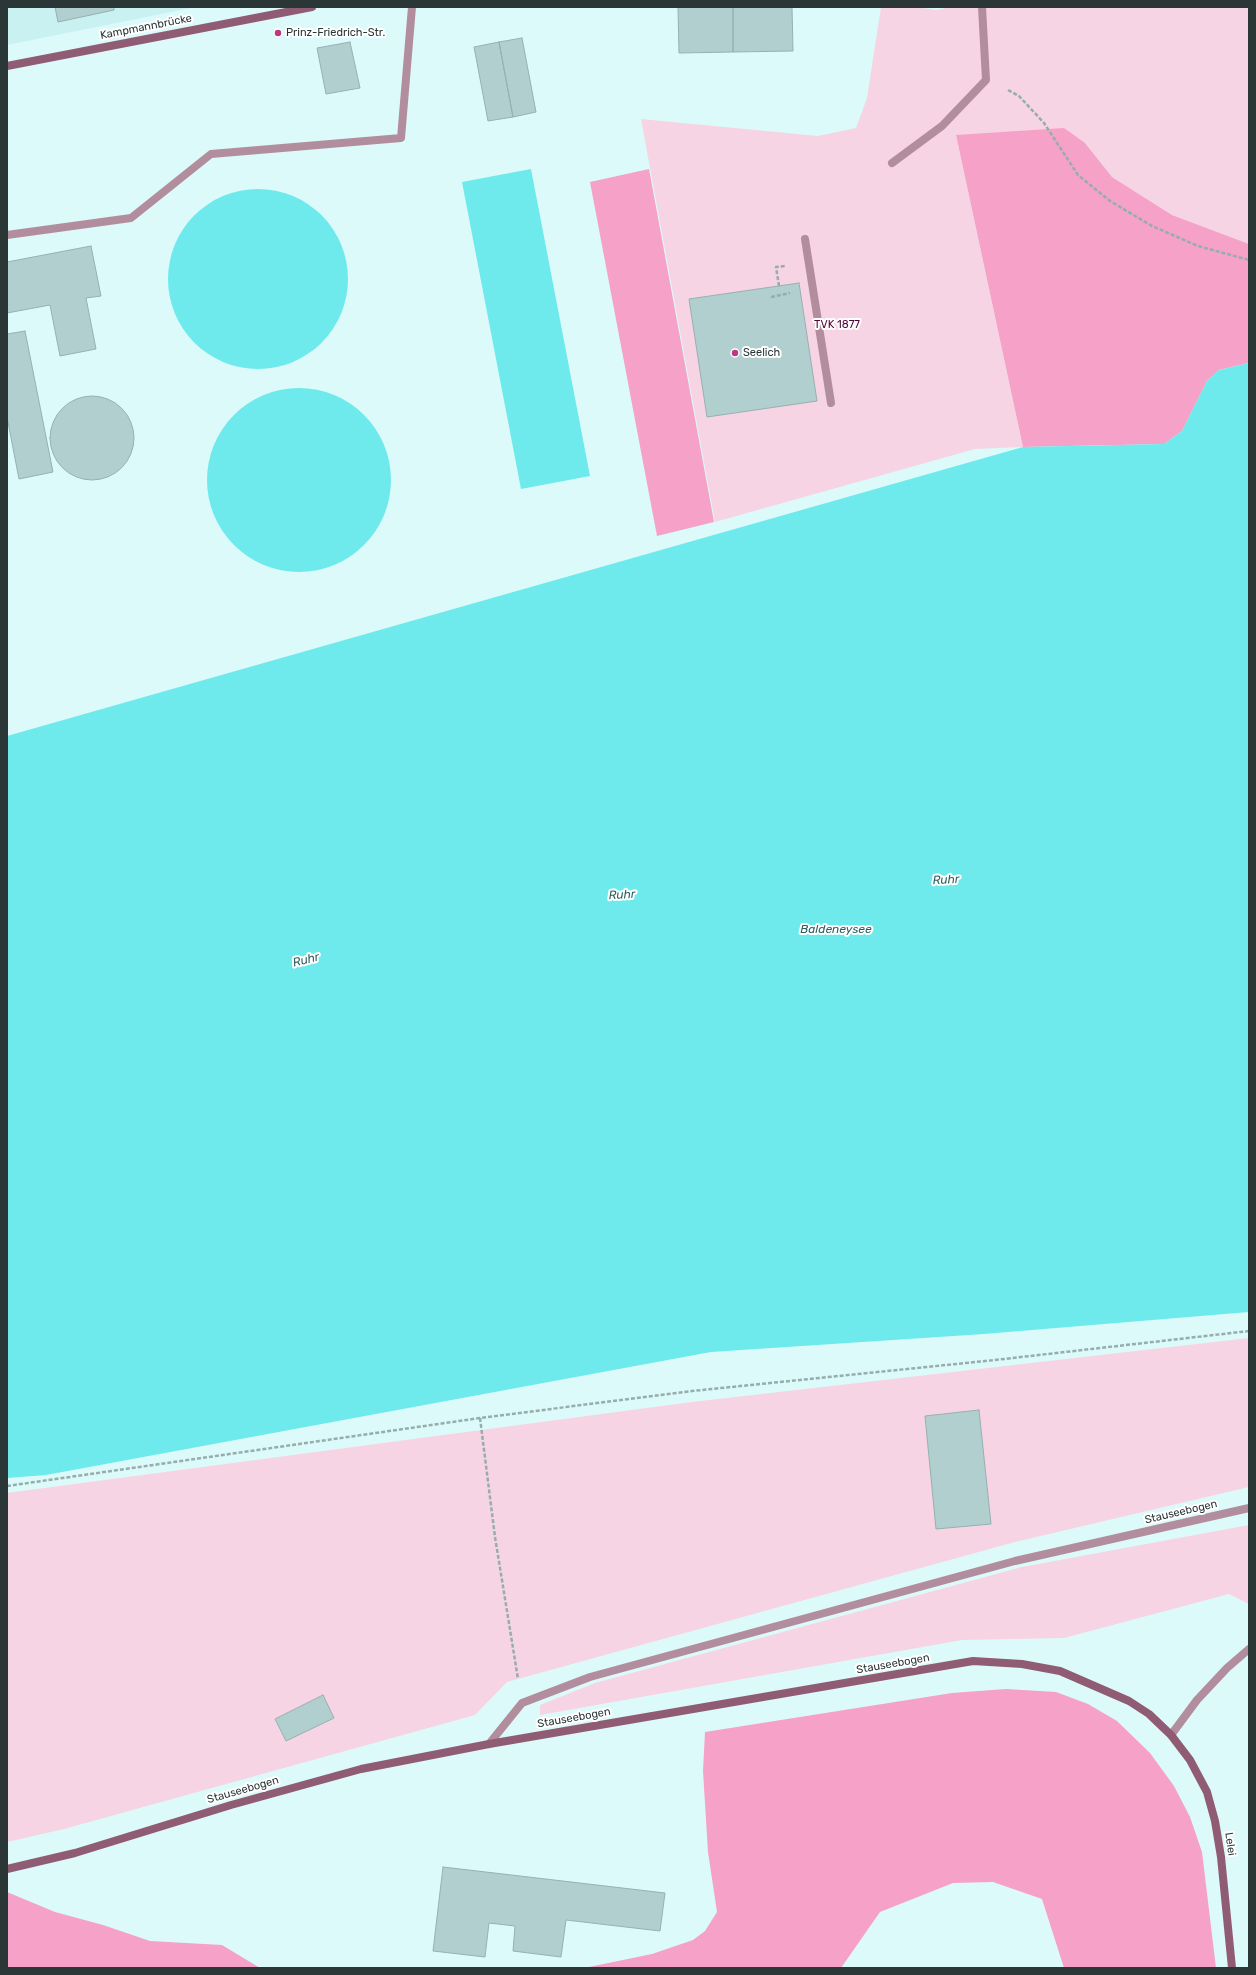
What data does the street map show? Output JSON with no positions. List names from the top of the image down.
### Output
{
  "streets": {
    "street": ["Kampmannbrücke", "Stauseebogen", "Lelei"]
  },
  "crossings": [
    ["Stauseebogen", "Lelei"]
  ],
  "water": ["Ruhr", "Baldeneysee"],
  "parks": ["TVK 1877"],
  "places": ["Prinz-Friedrich-Str.", "Seelich"]
}
